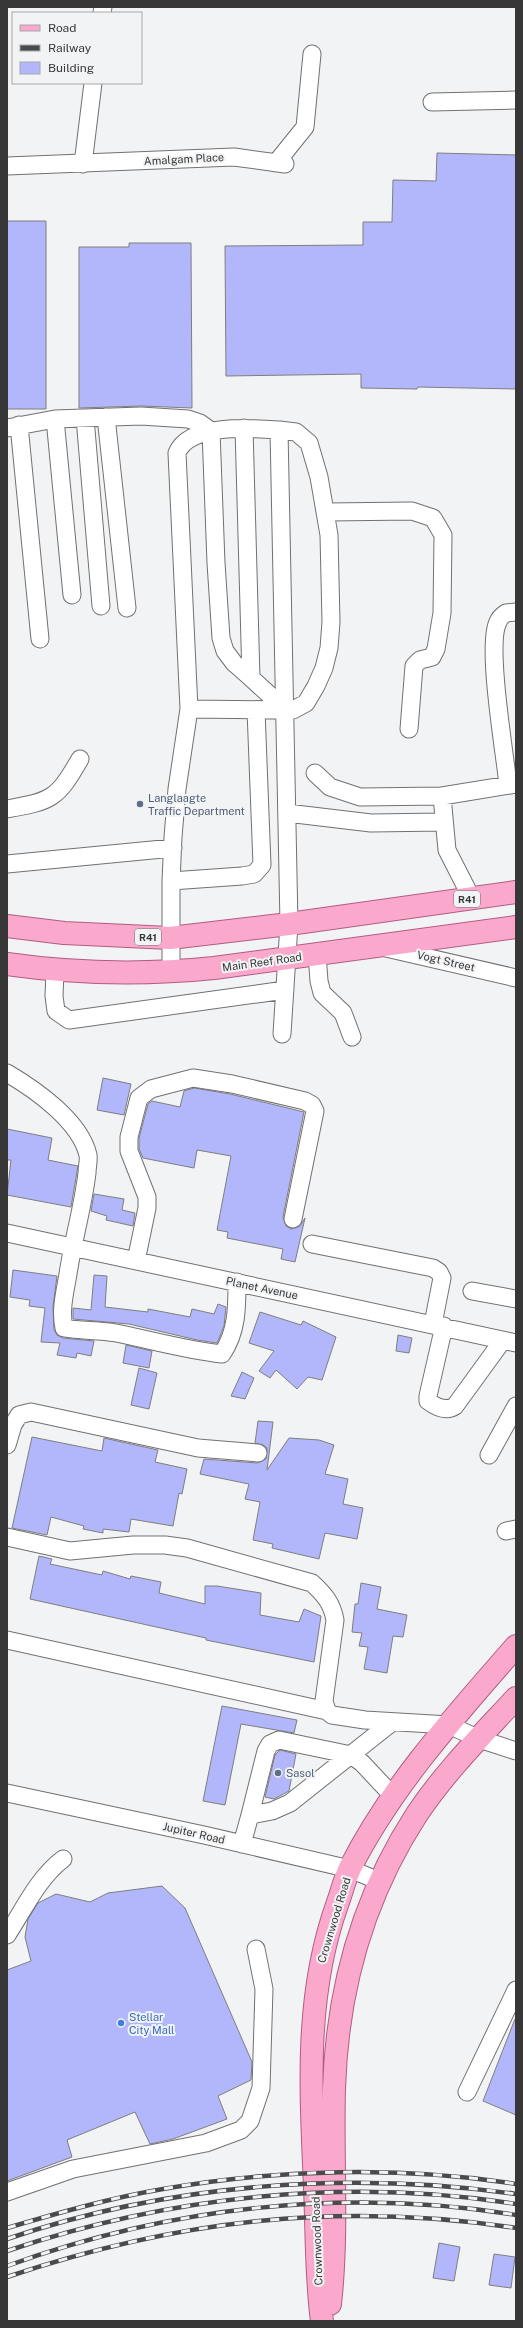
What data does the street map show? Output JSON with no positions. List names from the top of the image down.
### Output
{
  "streets": {
    "main road": ["R41", "Main Reef Road", "Crownwood Road"],
    "street": [
      "Amalgam Place",
      "Vogt Street",
      "Planet Avenue",
      "Jupiter Road"
    ]
  },
  "crossings": [
    ["Vogt Street", "Main Reef Road"],
    ["Jupiter Road", "Crownwood Road"]
  ],
  "places": ["Langlaagte Traffic Department", "Sasol", "Stellar City Mall"],
  "legend": ["Road", "Railway", "Building"]
}
